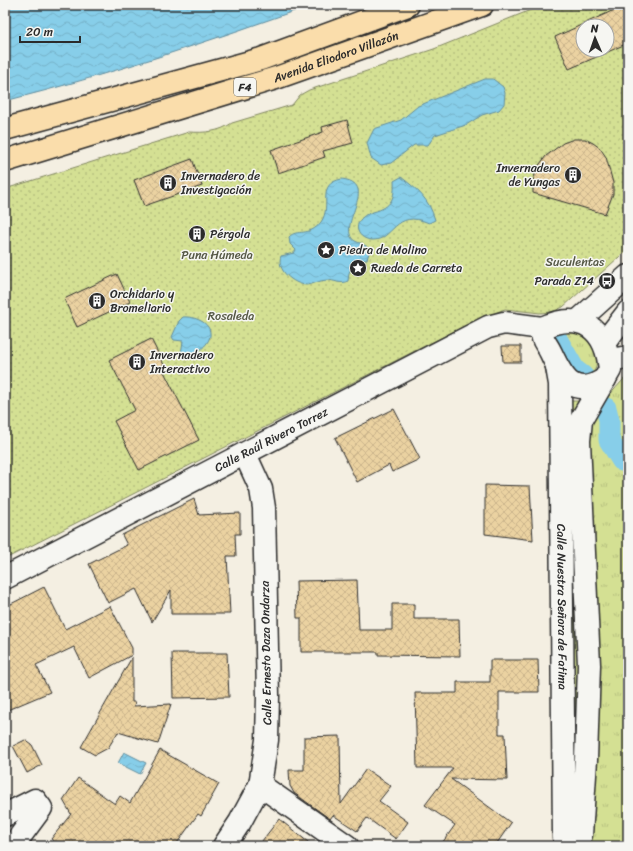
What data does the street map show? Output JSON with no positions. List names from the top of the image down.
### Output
{
  "streets": {
    "highway": ["Avenida Eliodoro Villazón", "F4"],
    "street": ["Calle Raúl Rivero Torrez", "Calle Nuestra Señora de Fatima", "Calle Ernesto Daza Ondarza"]
  },
  "crossings": [
    ["Calle Raúl Rivero Torrez", "Calle Nuestra Señora de Fatima"],
    ["Calle Raúl Rivero Torrez", "Calle Ernesto Daza Ondarza"]
  ],
  "parks": ["Puna Húmeda", "Suculentas", "Rosaleda"],
  "places": {
    "building": [
      "Invernadero de Yungas",
      "Invernadero de Investigación",
      "Pérgola",
      "Orchidario y Bromeliario",
      "Invernadero Interactivo"
    ],
    "place": ["Piedra de Molino", "Rueda de Carreta"],
    "bus stop": ["Parada Z14"]
  },
  "scale_bar": "20 m",
  "north": "top"
}
